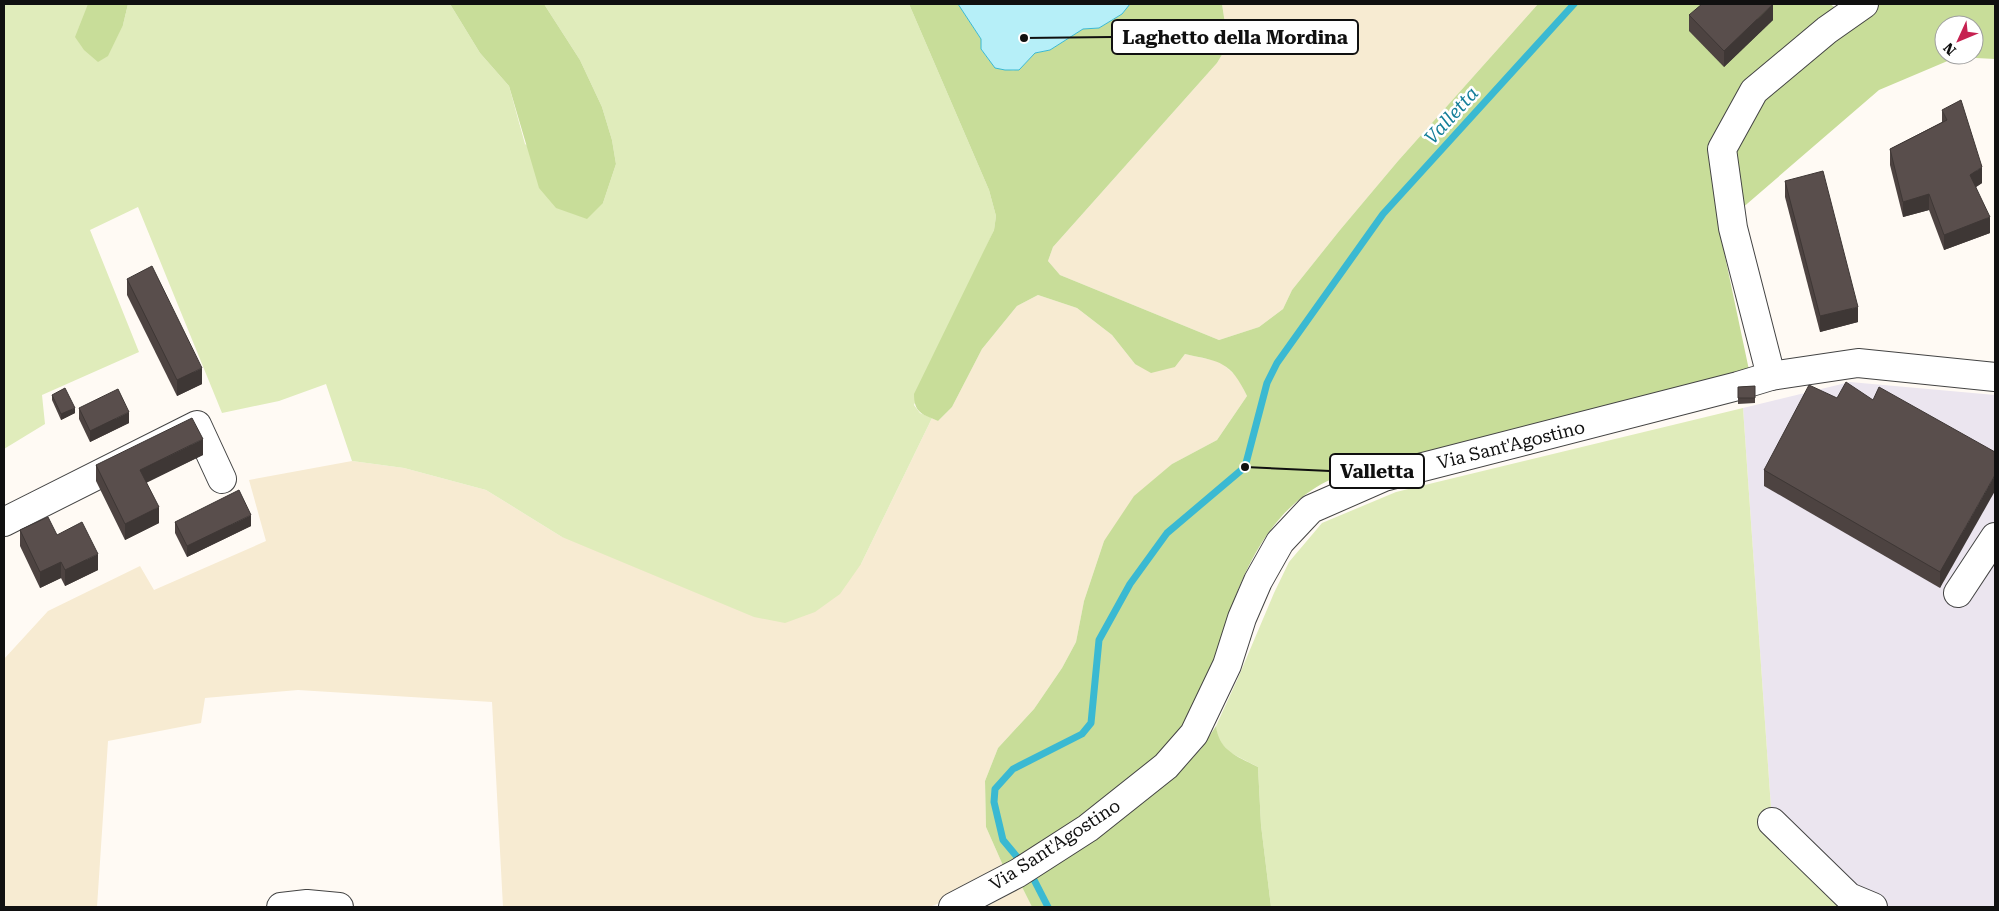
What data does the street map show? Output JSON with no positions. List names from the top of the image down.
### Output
{
  "streets": {
    "street": ["Via Sant'Agostino"]
  },
  "water": ["Valletta"],
  "places": ["Laghetto della Mordina", "Valletta"],
  "north": "bottom left"
}
